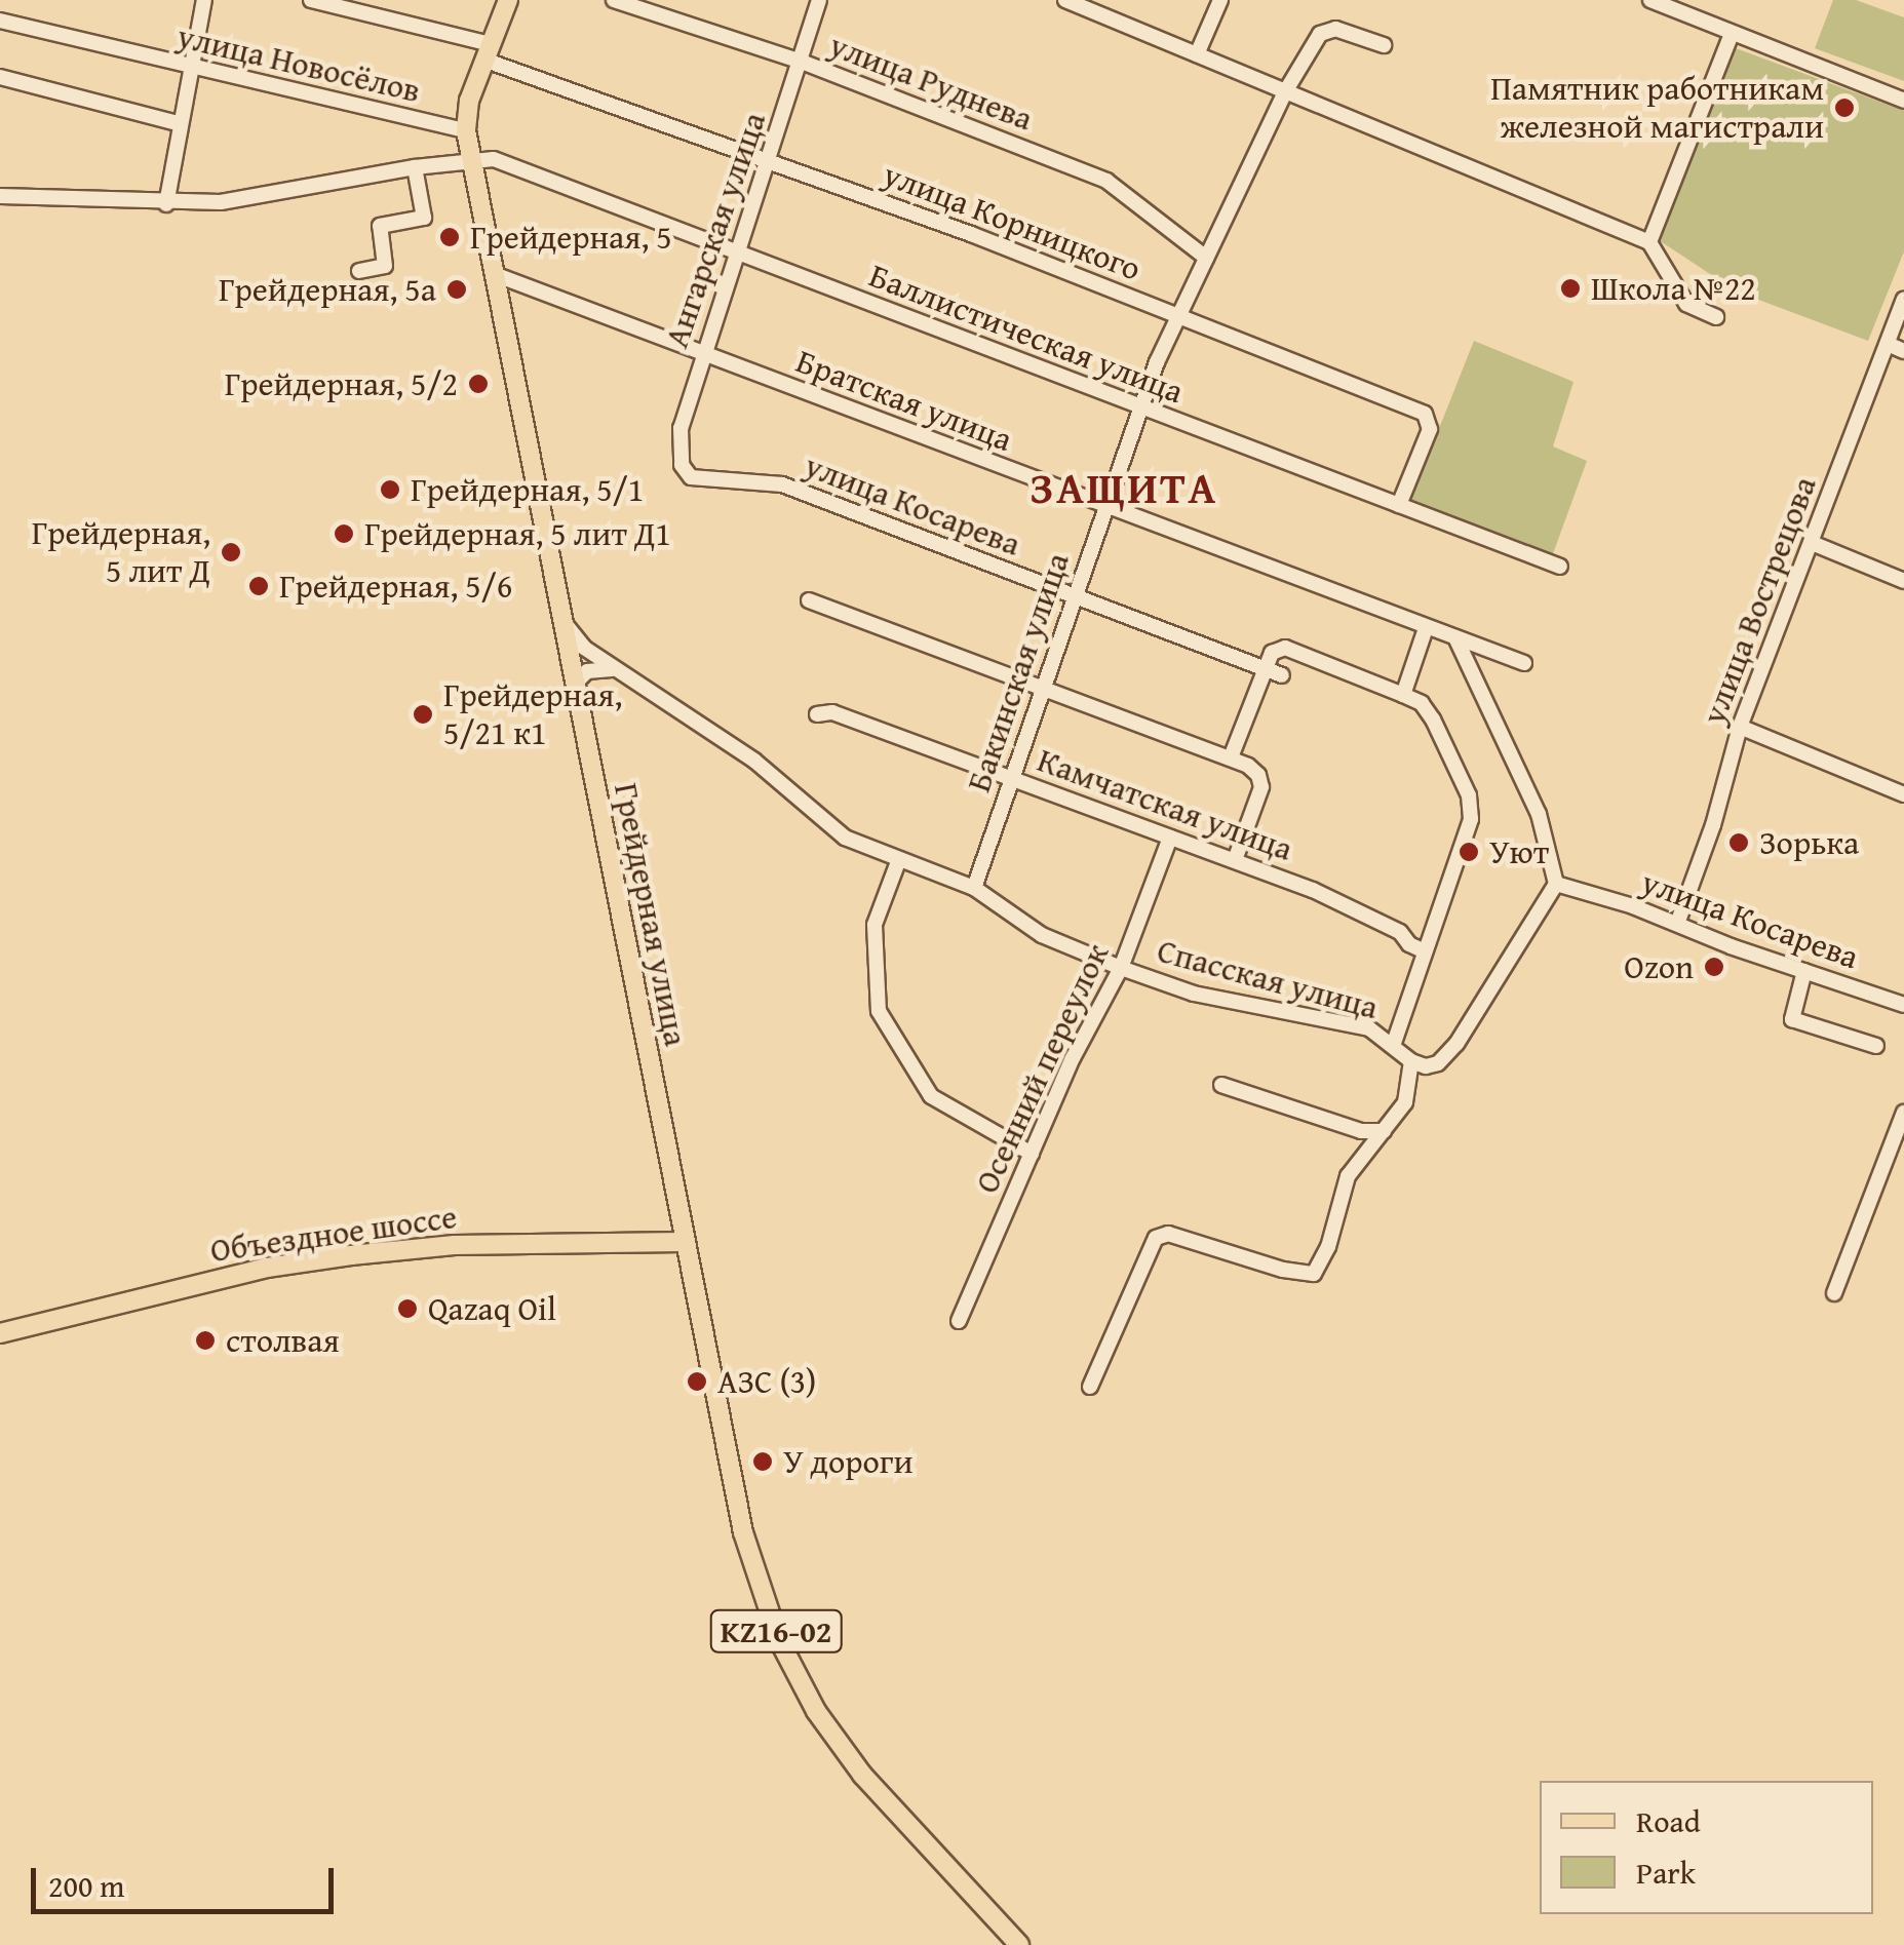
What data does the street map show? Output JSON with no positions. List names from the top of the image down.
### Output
{
  "streets": {
    "main road": ["Грейдерная улица", "Объездное шоссе", "KZ16-02"],
    "street": [
      "улица Новосёлов",
      "улица Руднева",
      "улица Корницкого",
      "Ангарская улица",
      "Баллистическая улица",
      "Братская улица",
      "улица Косарева",
      "улица Вострецова",
      "Бакинская улица",
      "Камчатская улица",
      "Спасская улица",
      "Осенний переулок"
    ]
  },
  "crossings": [
    ["улица Новосёлов", "Грейдерная улица"],
    ["улица Руднева", "Ангарская улица"],
    ["улица Руднева", "Бакинская улица"],
    ["улица Корницкого", "Ангарская улица"],
    ["улица Корницкого", "Баллистическая улица"],
    ["улица Корницкого", "Бакинская улица"],
    ["улица Корницкого", "Грейдерная улица"],
    ["Ангарская улица", "Баллистическая улица"],
    ["Ангарская улица", "Братская улица"],
    ["Ангарская улица", "улица Косарева"],
    ["Баллистическая улица", "Бакинская улица"],
    ["Баллистическая улица", "Грейдерная улица"],
    ["Братская улица", "Бакинская улица"],
    ["Братская улица", "Грейдерная улица"],
    ["улица Косарева", "улица Вострецова"],
    ["улица Косарева", "Бакинская улица"],
    ["Бакинская улица", "Камчатская улица"],
    ["Бакинская улица", "Спасская улица"],
    ["Камчатская улица", "Осенний переулок"],
    ["Грейдерная улица", "Спасская улица"],
    ["Грейдерная улица", "Объездное шоссе"],
    ["Грейдерная улица", "KZ16-02"],
    ["Спасская улица", "Осенний переулок"],
    ["Объездное шоссе", "KZ16-02"]
  ],
  "districts": ["ЗАЩИТА"],
  "places": [
    "Памятник работникам железной магистрали",
    "Грейдерная, 5",
    "Школа №22",
    "Грейдерная, 5а",
    "Грейдерная, 5/2",
    "Грейдерная, 5/1",
    "Грейдерная, 5 лит Д1",
    "Грейдерная, 5 лит Д",
    "Грейдерная, 5/6",
    "Грейдерная, 5/21 к1",
    "Зорька",
    "Уют",
    "Ozon",
    "Qazaq Oil",
    "столвая",
    "АЗС (3)",
    "У дороги"
  ],
  "legend": ["Road", "Park"],
  "scale_bar": "200 m"
}
